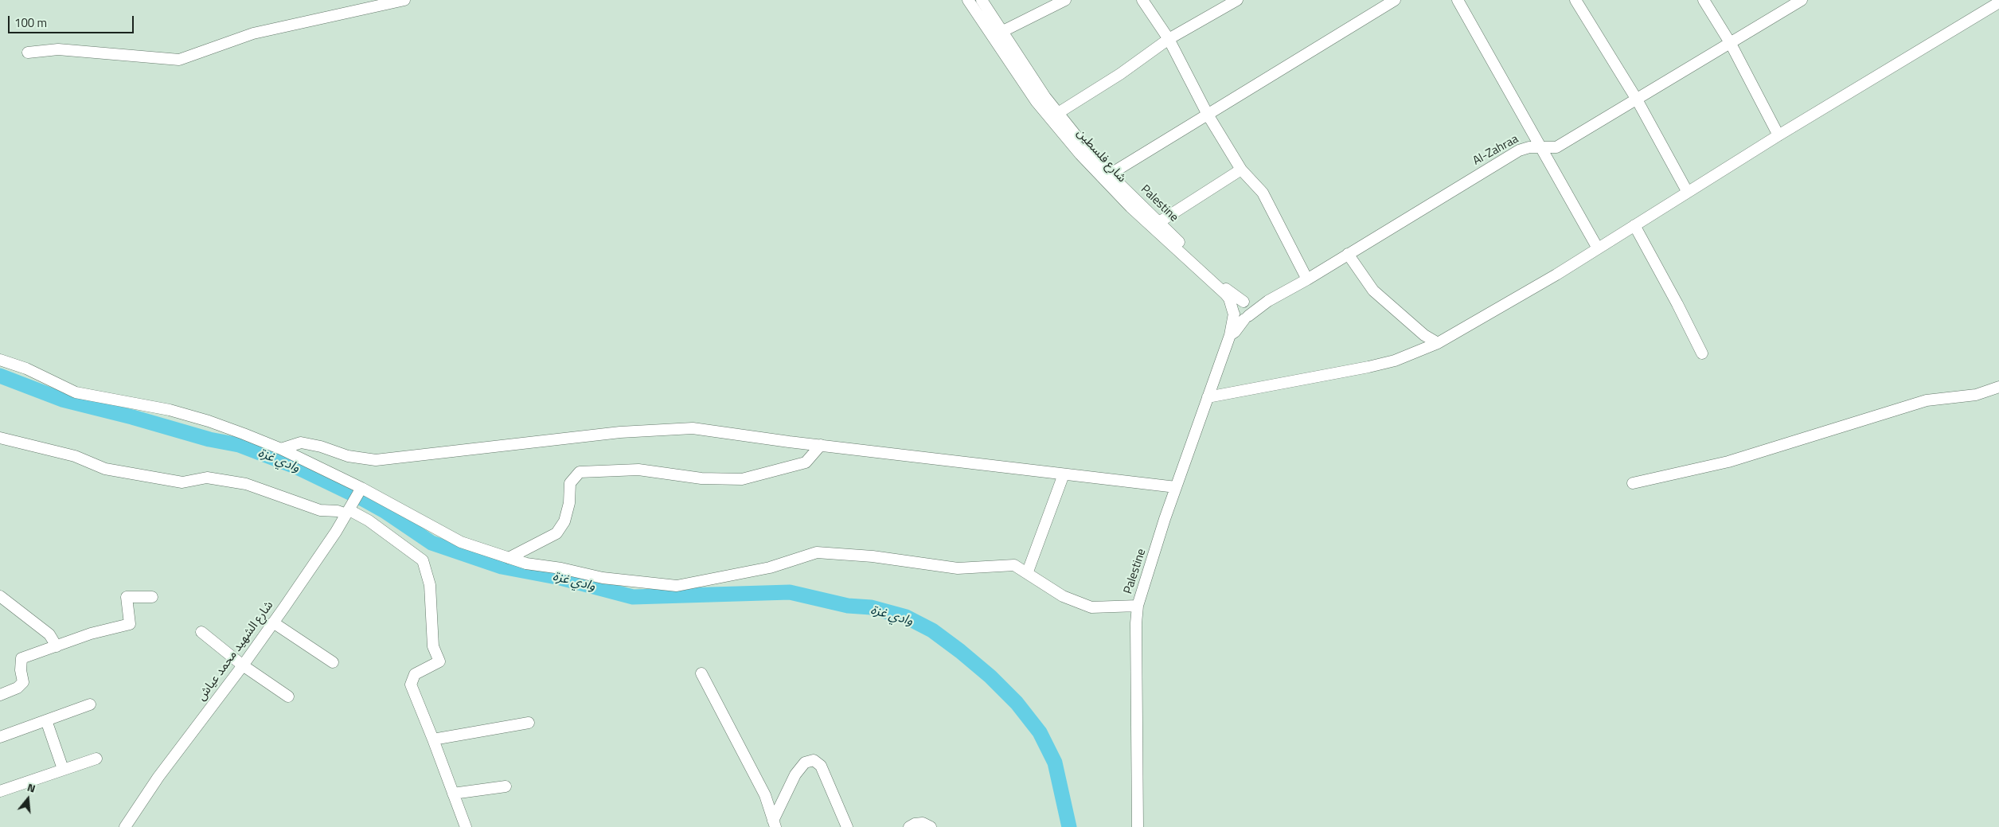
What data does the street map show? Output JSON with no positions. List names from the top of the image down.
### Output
{
  "streets": {
    "street": [
      "Al-Zahraa",
      "شارع فلسطين",
      "Palestine",
      "شارع الشهيد محمد عياش"
    ]
  },
  "crossings": [
    ["Al-Zahraa", "شارع فلسطين"],
    ["Al-Zahraa", "Palestine"],
    ["شارع فلسطين", "Palestine"]
  ],
  "water": ["وادي غزة"],
  "scale_bar": "100 m",
  "north": "top"
}
